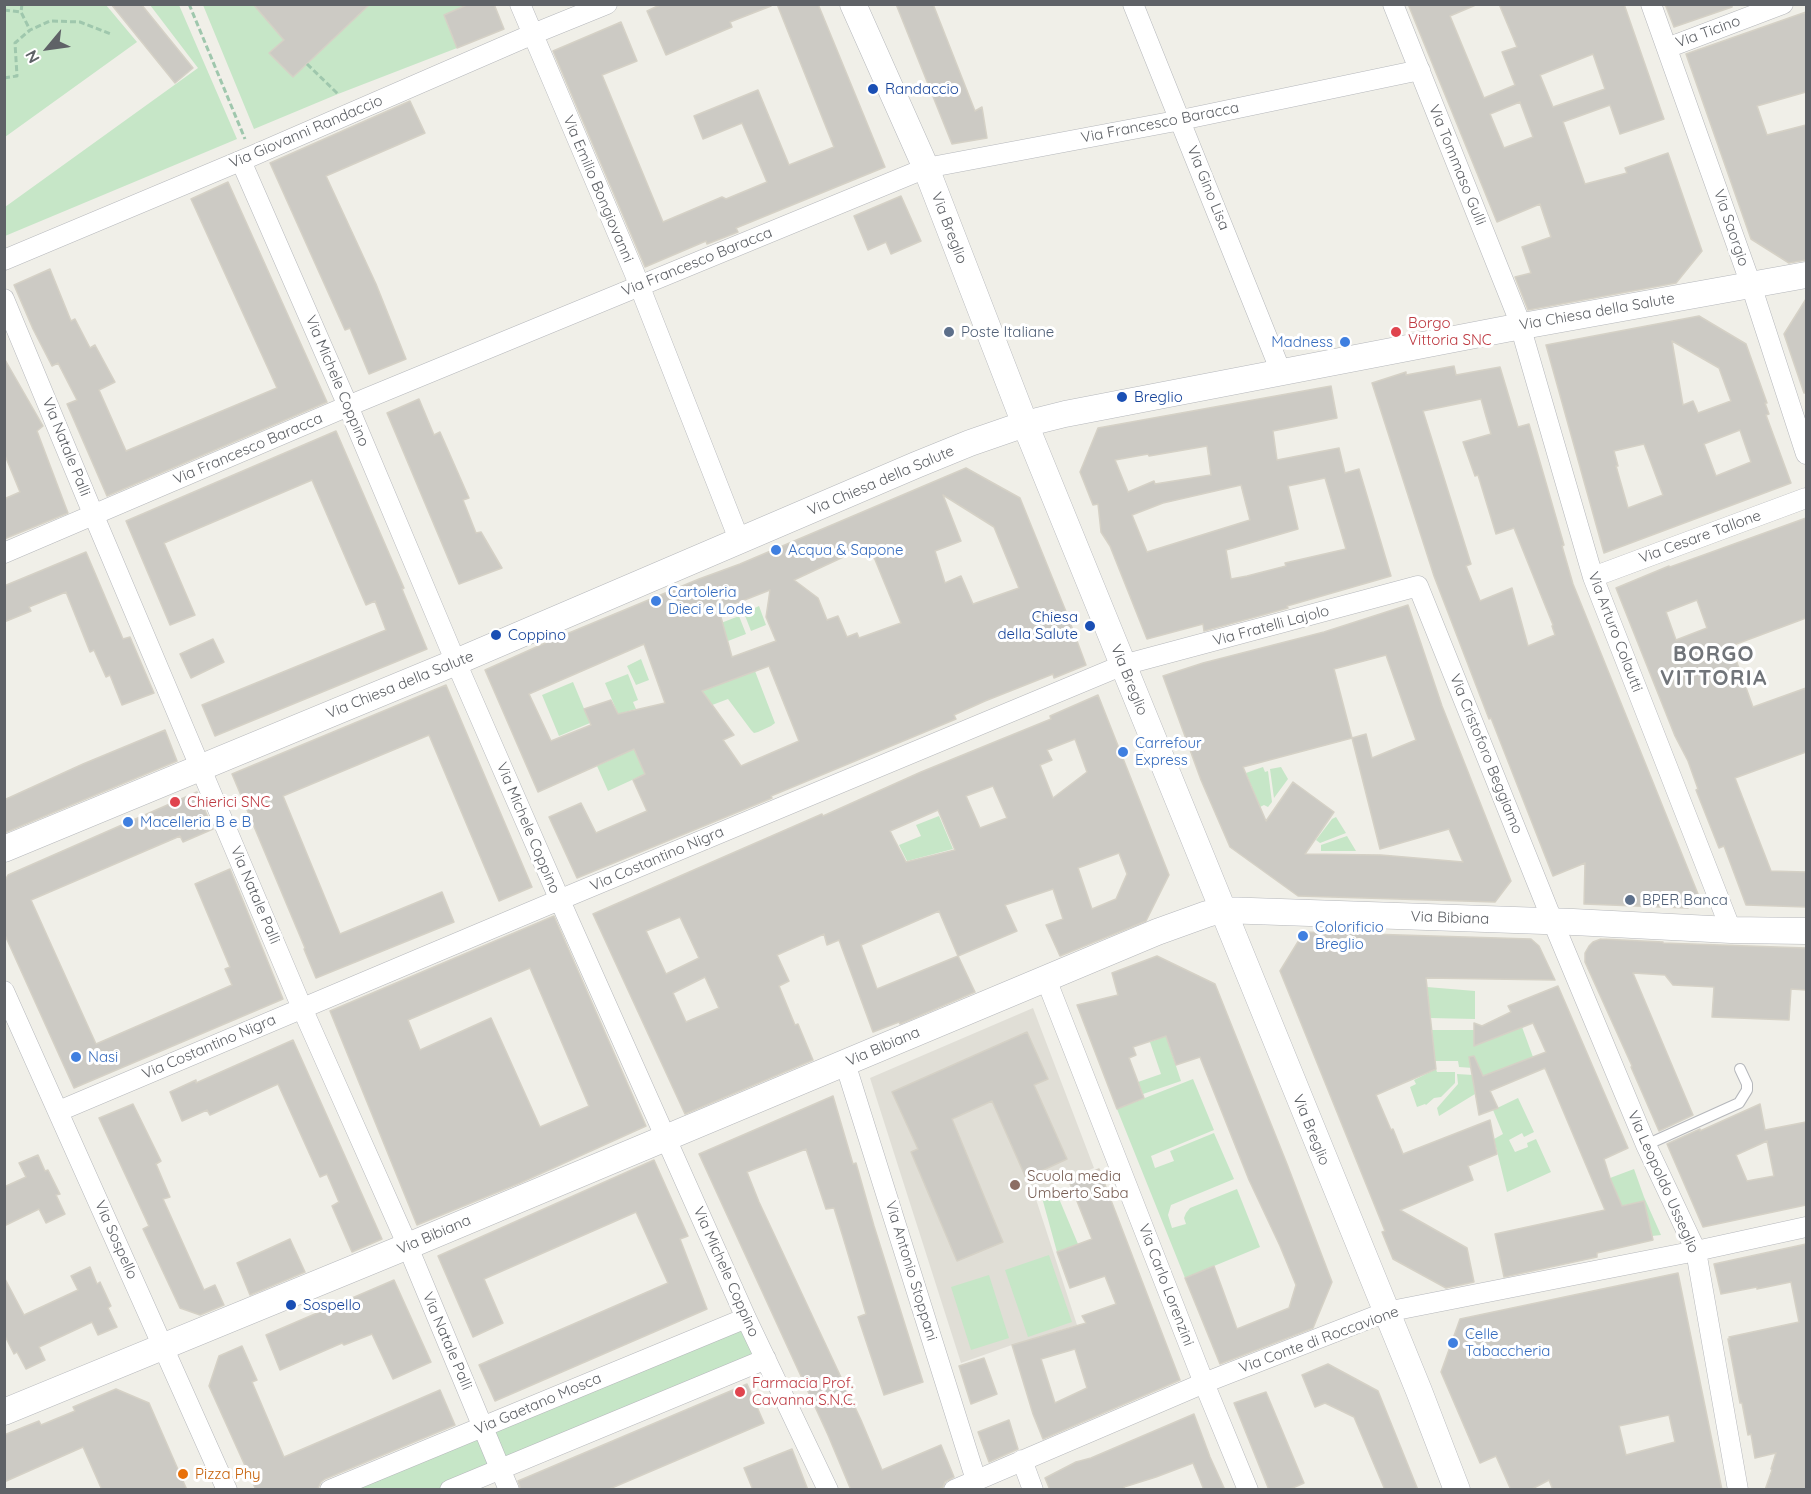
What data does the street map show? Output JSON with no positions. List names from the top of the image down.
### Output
{
  "streets": {
    "street": [
      "Via Ticino",
      "Via Francesco Baracca",
      "Via Giovanni Randaccio",
      "Via Tommaso Gulli",
      "Via Gino Lisa",
      "Via Emilio Bongiovanni",
      "Via Breglio",
      "Via Saorgio",
      "Via Chiesa della Salute",
      "Via Michele Coppino",
      "Via Natale Palli",
      "Via Cesare Tallone",
      "Via Fratelli Lajolo",
      "Via Arturo Colautti",
      "Via Cristoforo Beggiamo",
      "Via Costantino Nigra",
      "Via Bibiana",
      "Via Leopoldo Usseglio",
      "Via Sospello",
      "Via Antonio Stoppani",
      "Via Carlo Lorenzini",
      "Via Conte di Roccavione",
      "Via Gaetano Mosca"
    ]
  },
  "crossings": [
    ["Via Ticino", "Via Saorgio"],
    ["Via Francesco Baracca", "Via Tommaso Gulli"],
    ["Via Francesco Baracca", "Via Gino Lisa"],
    ["Via Francesco Baracca", "Via Emilio Bongiovanni"],
    ["Via Francesco Baracca", "Via Breglio"],
    ["Via Francesco Baracca", "Via Michele Coppino"],
    ["Via Francesco Baracca", "Via Natale Palli"],
    ["Via Giovanni Randaccio", "Via Emilio Bongiovanni"],
    ["Via Giovanni Randaccio", "Via Michele Coppino"],
    ["Via Tommaso Gulli", "Via Chiesa della Salute"],
    ["Via Tommaso Gulli", "Via Arturo Colautti"],
    ["Via Gino Lisa", "Via Chiesa della Salute"],
    ["Via Emilio Bongiovanni", "Via Chiesa della Salute"],
    ["Via Breglio", "Via Chiesa della Salute"],
    ["Via Breglio", "Via Fratelli Lajolo"],
    ["Via Breglio", "Via Costantino Nigra"],
    ["Via Breglio", "Via Bibiana"],
    ["Via Breglio", "Via Conte di Roccavione"],
    ["Via Saorgio", "Via Chiesa della Salute"],
    ["Via Chiesa della Salute", "Via Michele Coppino"],
    ["Via Chiesa della Salute", "Via Natale Palli"],
    ["Via Chiesa della Salute", "Via Arturo Colautti"],
    ["Via Michele Coppino", "Via Costantino Nigra"],
    ["Via Michele Coppino", "Via Bibiana"],
    ["Via Michele Coppino", "Via Gaetano Mosca"],
    ["Via Natale Palli", "Via Costantino Nigra"],
    ["Via Natale Palli", "Via Bibiana"],
    ["Via Natale Palli", "Via Gaetano Mosca"],
    ["Via Cesare Tallone", "Via Arturo Colautti"],
    ["Via Fratelli Lajolo", "Via Cristoforo Beggiamo"],
    ["Via Fratelli Lajolo", "Via Costantino Nigra"],
    ["Via Arturo Colautti", "Via Bibiana"],
    ["Via Cristoforo Beggiamo", "Via Bibiana"],
    ["Via Cristoforo Beggiamo", "Via Leopoldo Usseglio"],
    ["Via Costantino Nigra", "Via Sospello"],
    ["Via Bibiana", "Via Leopoldo Usseglio"],
    ["Via Bibiana", "Via Sospello"],
    ["Via Bibiana", "Via Antonio Stoppani"],
    ["Via Bibiana", "Via Carlo Lorenzini"],
    ["Via Leopoldo Usseglio", "Via Conte di Roccavione"],
    ["Via Antonio Stoppani", "Via Conte di Roccavione"],
    ["Via Carlo Lorenzini", "Via Conte di Roccavione"]
  ],
  "districts": ["BORGO VITTORIA"],
  "places": [
    "Randaccio",
    "Poste Italiane",
    "Borgo Vittoria SNC",
    "Madness",
    "Breglio",
    "Acqua & Sapone",
    "Cartoleria Dieci e Lode",
    "Chiesa della Salute",
    "Coppino",
    "Carrefour Express",
    "Chierici SNC",
    "Macelleria B e B",
    "BPER Banca",
    "Colorificio Breglio",
    "Nasi",
    "Scuola media Umberto Saba",
    "Sospello",
    "Celle Tabaccheria",
    "Farmacia Prof. Cavanna S.N.C.",
    "Pizza Phy"
  ],
  "north": "bottom left"
}
